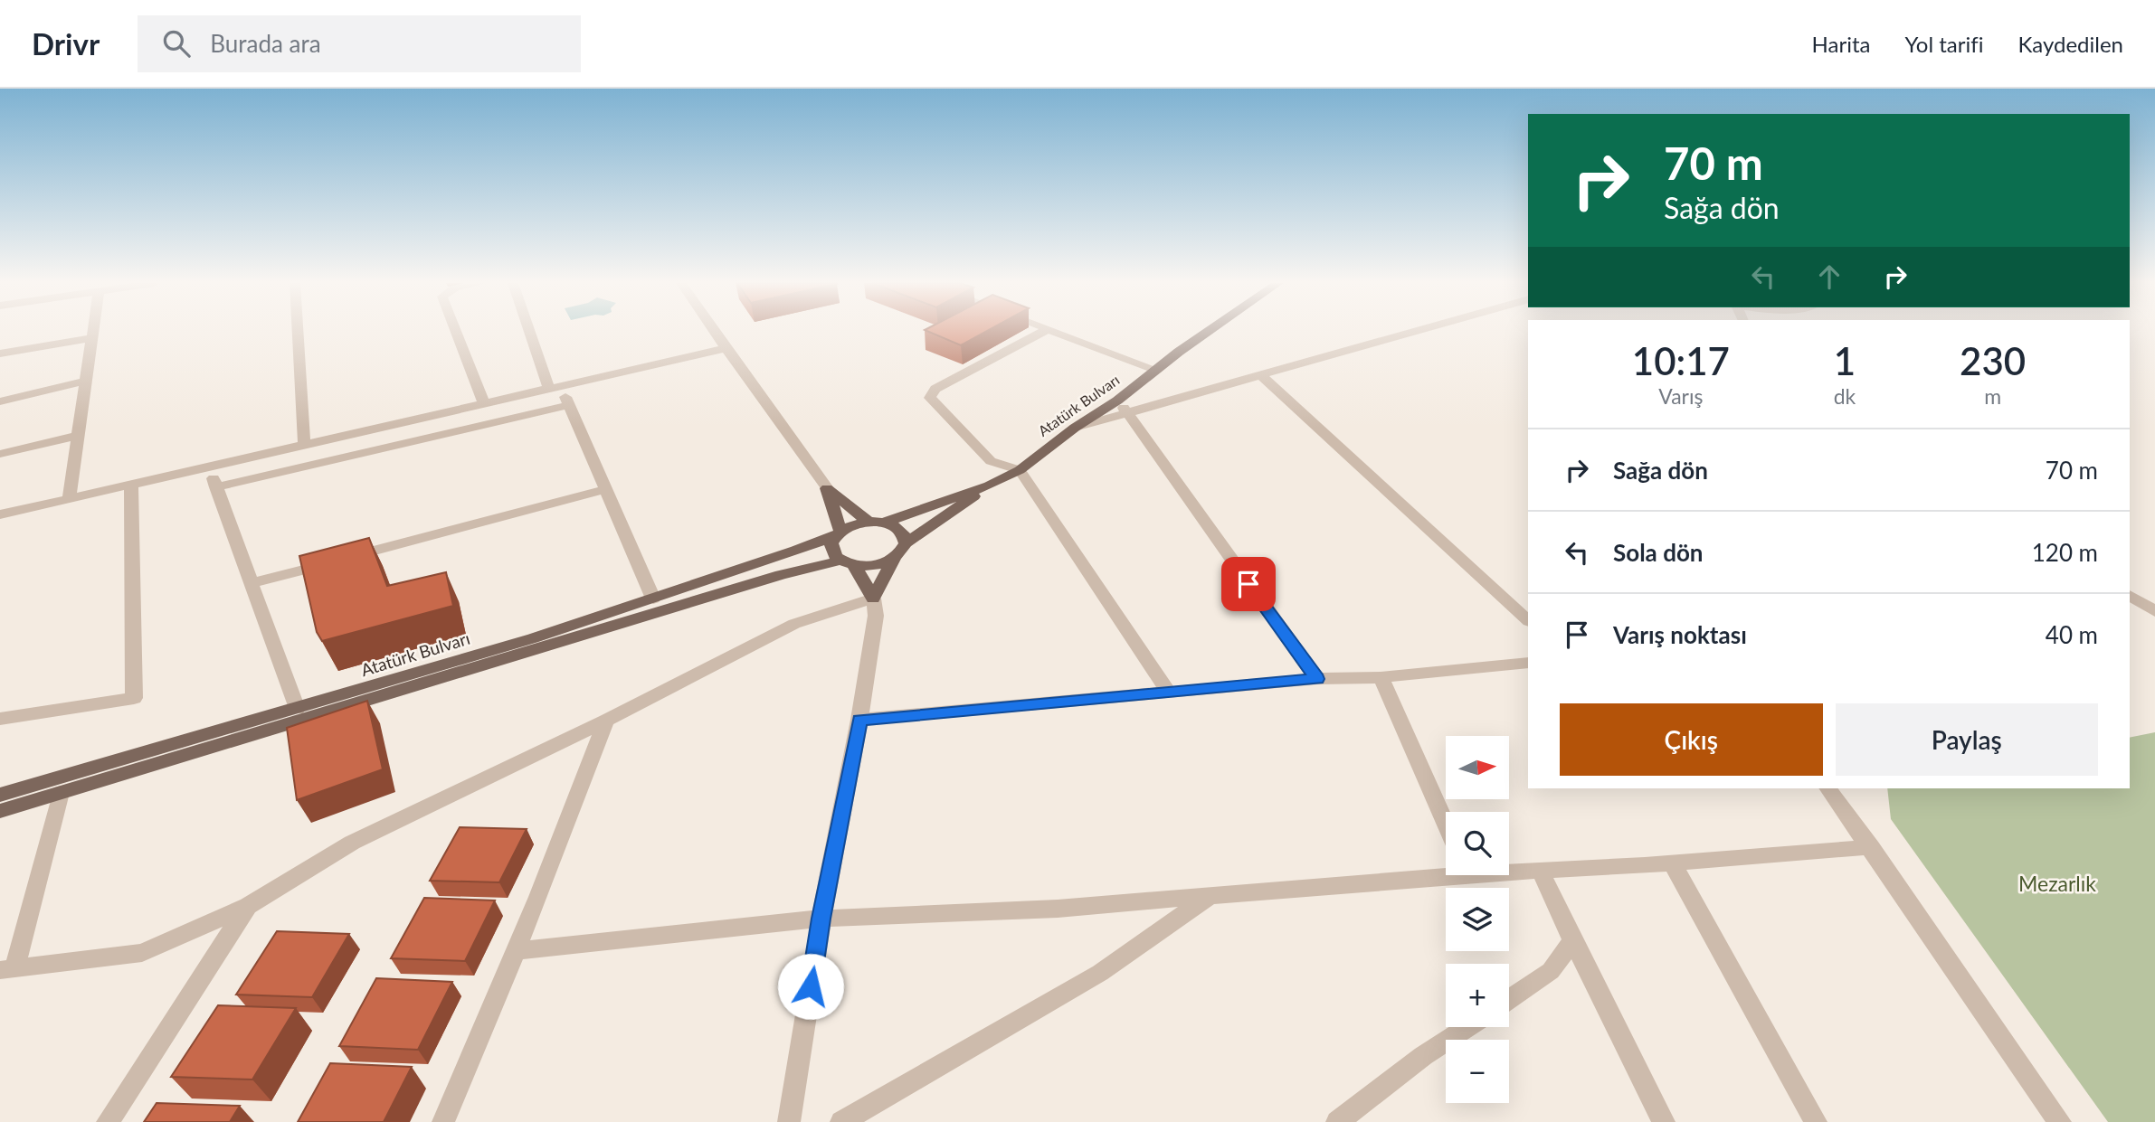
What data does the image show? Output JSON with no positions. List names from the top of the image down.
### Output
{
  "streets": {
    "main road": ["Atatürk Bulvarı"]
  },
  "parks": ["Mezarlık"],
  "north": "right",
  "page": {
    "header": "Drivr",
    "search": "Burada ara",
    "nav": ["Harita", "Yol tarifi", "Kaydedilen"],
    "turn": ["70 m", "Sağa dön"],
    "eta": [
      "10:17",
      "Varış",
      "1",
      "dk",
      "230",
      "m"
    ],
    "list": [
      {
        "name": "Sağa dön",
        "value": "70 m"
      },
      {
        "name": "Sola dön",
        "value": "120 m"
      },
      {
        "name": "Varış noktası",
        "value": "40 m"
      }
    ],
    "buttons": ["Çıkış", "Paylaş"],
    "map_buttons": ["+", "−"]
  }
}
